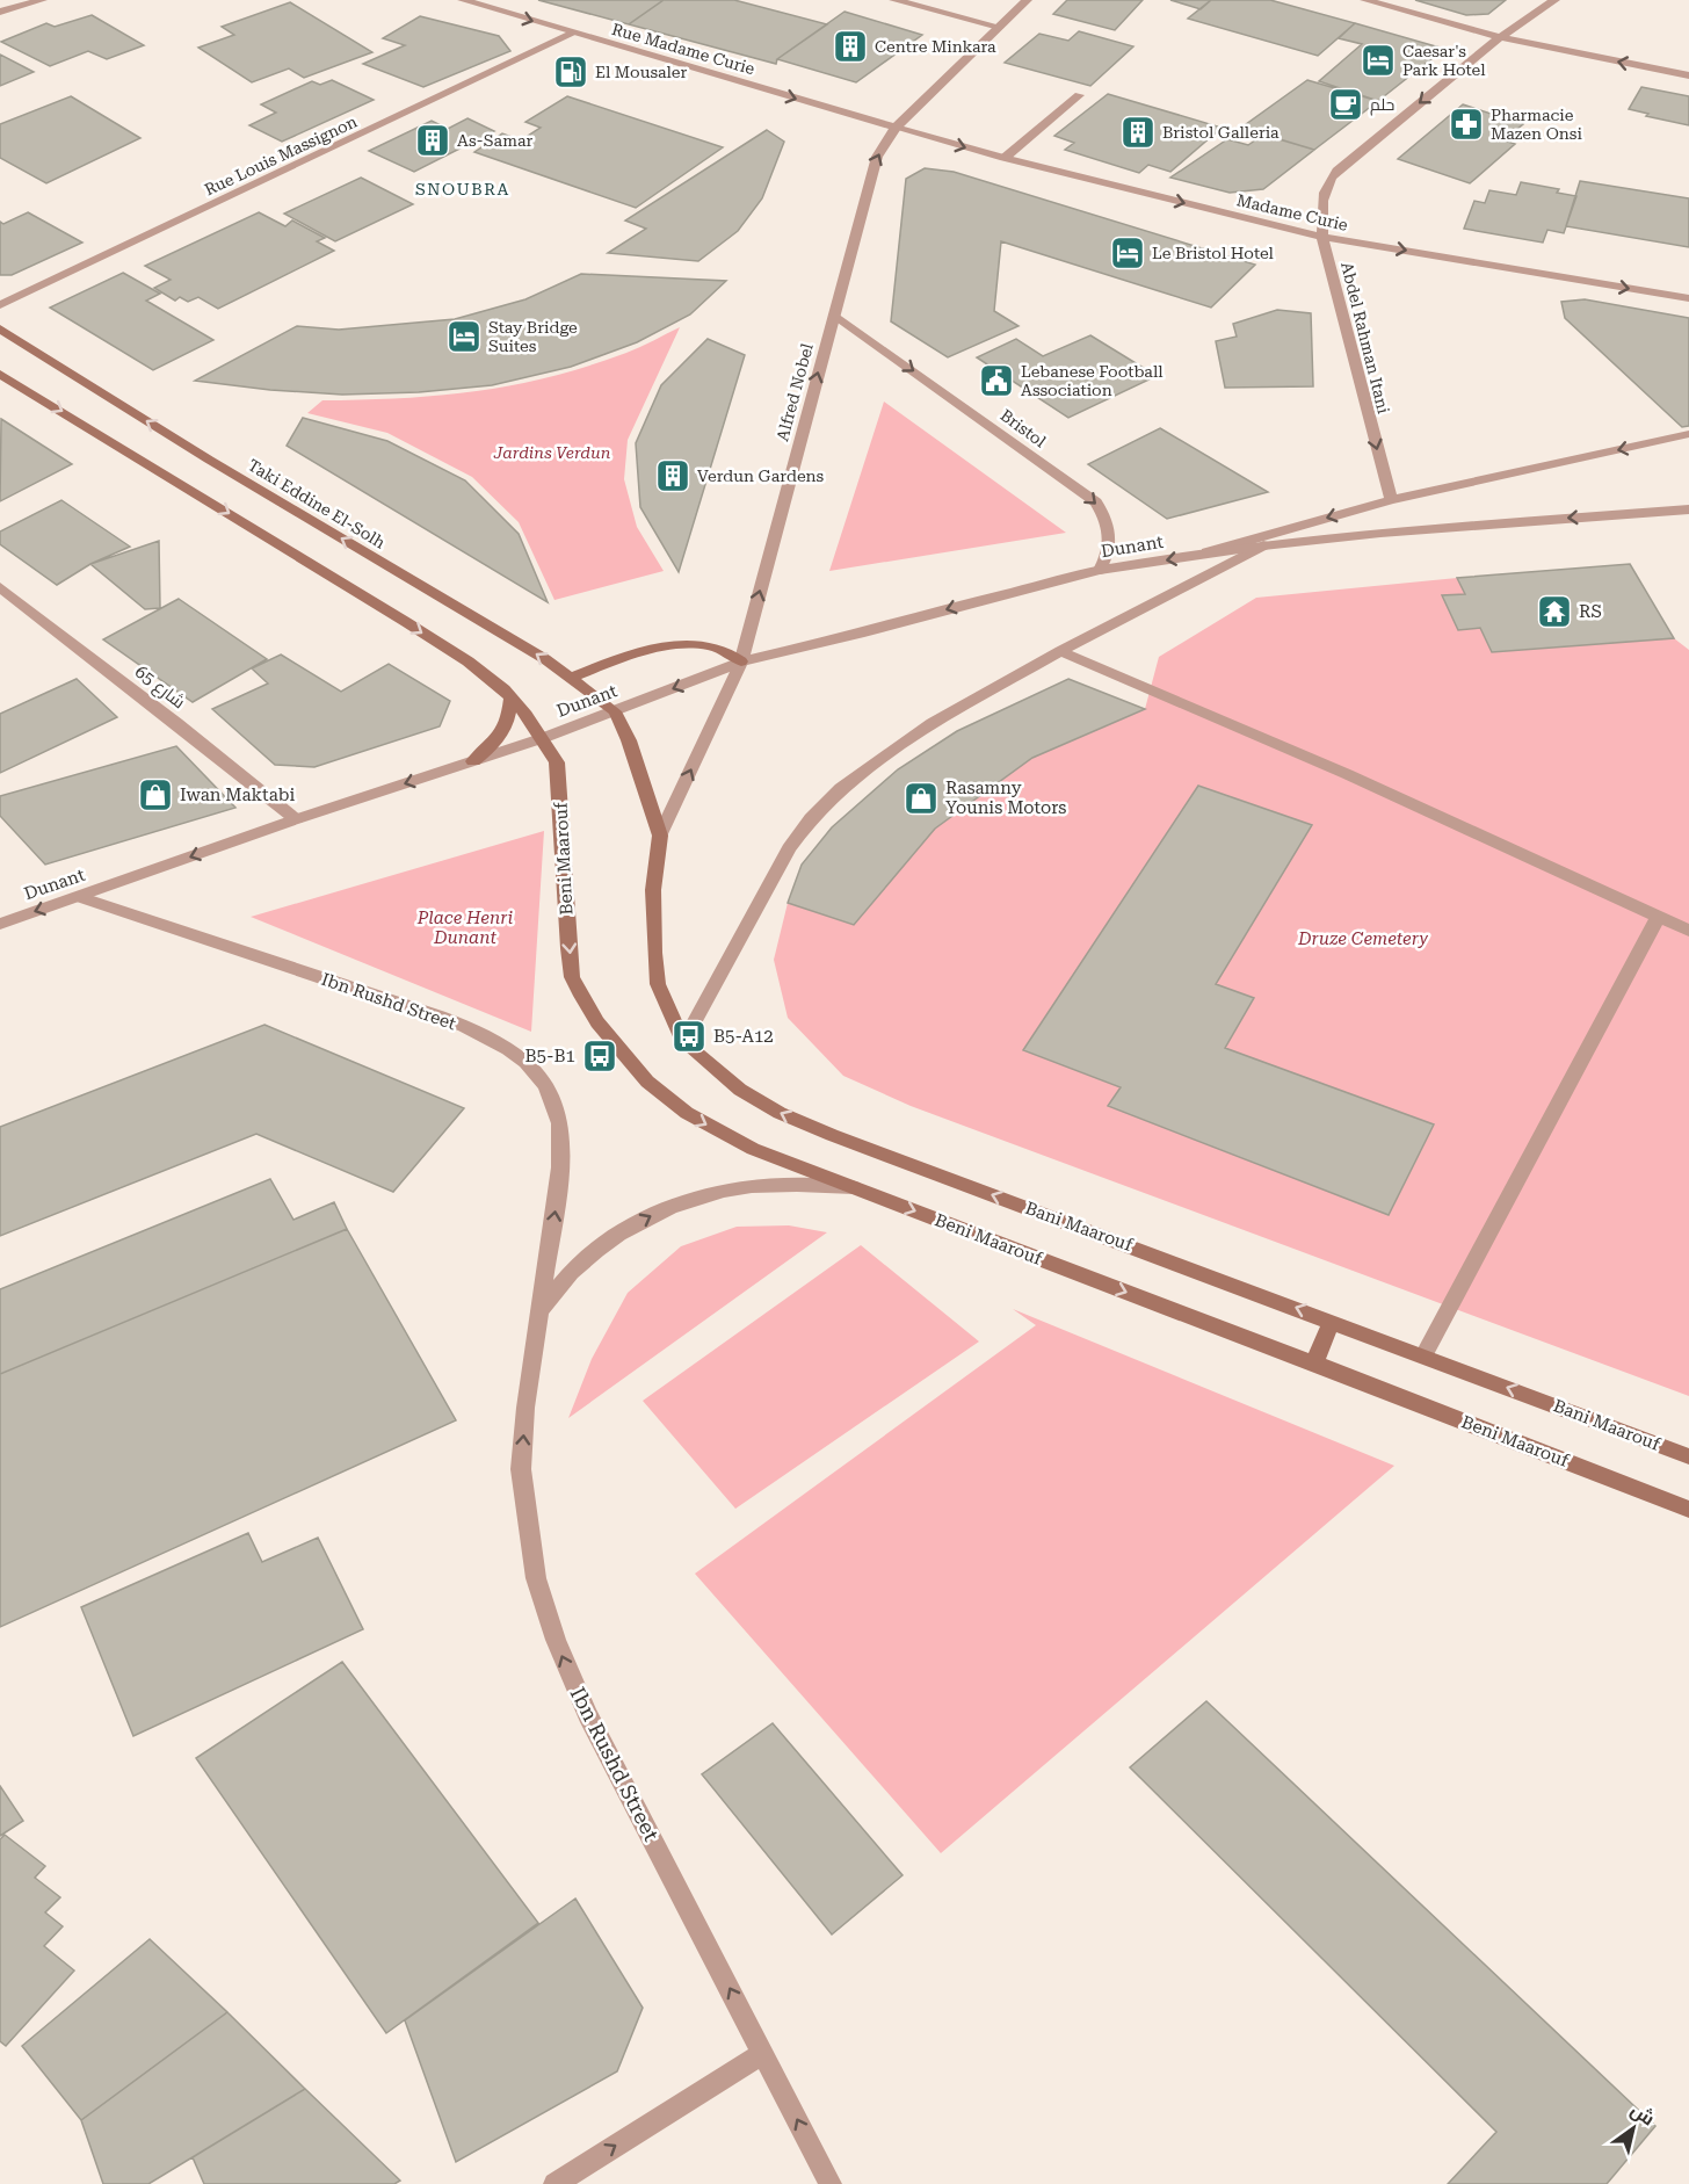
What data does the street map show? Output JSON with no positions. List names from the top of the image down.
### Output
{
  "streets": {
    "main road": ["Taki Eddine El-Solh", "Beni Maarouf", "Bani Maarouf"],
    "street": [
      "Rue Madame Curie",
      "Rue Louis Massignon",
      "Madame Curie",
      "Abdel Rahman Itani",
      "Alfred Nobel",
      "Bristol",
      "Dunant",
      "شارع 65",
      "Ibn Rushd Street"
    ]
  },
  "crossings": [
    ["Rue Madame Curie", "Rue Louis Massignon"],
    ["Rue Madame Curie", "Madame Curie"],
    ["Rue Madame Curie", "Alfred Nobel"],
    ["Madame Curie", "Abdel Rahman Itani"],
    ["Madame Curie", "Alfred Nobel"],
    ["Abdel Rahman Itani", "Dunant"],
    ["Alfred Nobel", "Bristol"],
    ["Alfred Nobel", "Dunant"],
    ["Alfred Nobel", "Bani Maarouf"],
    ["Bristol", "Dunant"],
    ["Taki Eddine El-Solh", "Dunant"],
    ["Dunant", "شارع 65"],
    ["Dunant", "Beni Maarouf"],
    ["Dunant", "Ibn Rushd Street"]
  ],
  "one_way": [
    "Rue Madame Curie",
    "Madame Curie",
    "Abdel Rahman Itani",
    "Alfred Nobel",
    "Bristol",
    "Dunant",
    "Beni Maarouf",
    "Ibn Rushd Street",
    "Bani Maarouf"
  ],
  "districts": ["SNOUBRA"],
  "parks": ["Jardins Verdun", "Place Henri Dunant", "Druze Cemetery"],
  "places": {
    "building": [
      "Centre Minkara",
      "Bristol Galleria",
      "As-Samar",
      "Verdun Gardens"
    ],
    "hotel": ["Caesar's Park Hotel", "Le Bristol Hotel", "Stay Bridge Suites"],
    "fuel station": ["El Mousaler"],
    "cafe": ["حلم"],
    "pharmacy": ["Pharmacie Mazen Onsi"],
    "public building": ["Lebanese Football Association"],
    "temple": ["RS"],
    "shop": ["Iwan Maktabi", "Rasamny Younis Motors"],
    "bus stop": ["B5-A12", "B5-B1"]
  },
  "north": "top right"
}
